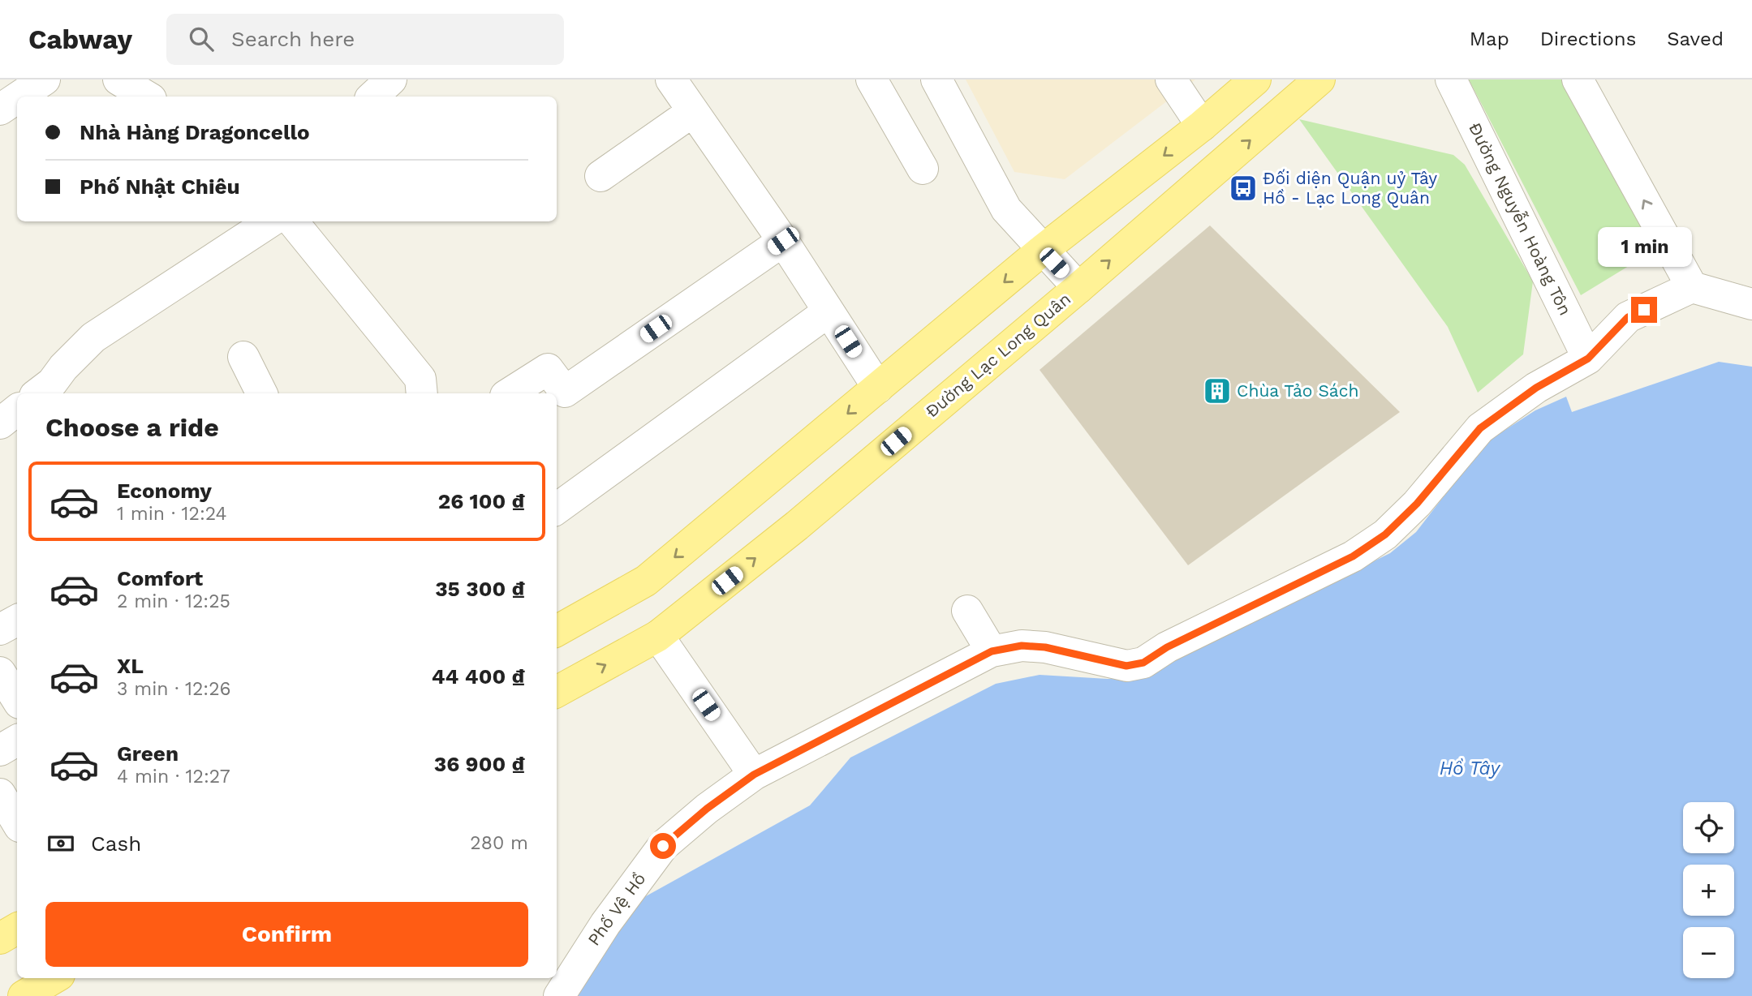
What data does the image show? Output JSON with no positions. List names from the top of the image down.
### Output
{
  "streets": {
    "main road": ["Đường Lạc Long Quân"],
    "street": ["Đường Nguyễn Hoàng Tôn", "Phố Vệ Hồ"]
  },
  "crossings": [
    ["Đường Nguyễn Hoàng Tôn", "Phố Vệ Hồ"]
  ],
  "water": ["Hồ Tây"],
  "places": {
    "bus stop": ["Đối diện Quận uỷ Tây Hồ - Lạc Long Quân"],
    "building": ["Chùa Tảo Sách"]
  },
  "page": {
    "header": "Cabway",
    "search": "Search here",
    "nav": ["Map", "Directions", "Saved"],
    "banner": ["Nhà Hàng Dragoncello", "Phố Nhật Chiêu"],
    "bubble": "1 min",
    "heading": "Choose a ride",
    "list": [
      {
        "name": "Economy",
        "note": "1 min · 12:24",
        "value": "26 100 ₫"
      },
      {
        "name": "Comfort",
        "note": "2 min · 12:25",
        "value": "35 300 ₫"
      },
      {
        "name": "XL",
        "note": "3 min · 12:26",
        "value": "44 400 ₫"
      },
      {
        "name": "Green",
        "note": "4 min · 12:27",
        "value": "36 900 ₫"
      }
    ],
    "map_buttons": ["+", "−"],
    "pay": ["Cash", "280 m"],
    "buttons": "Confirm"
  }
}
